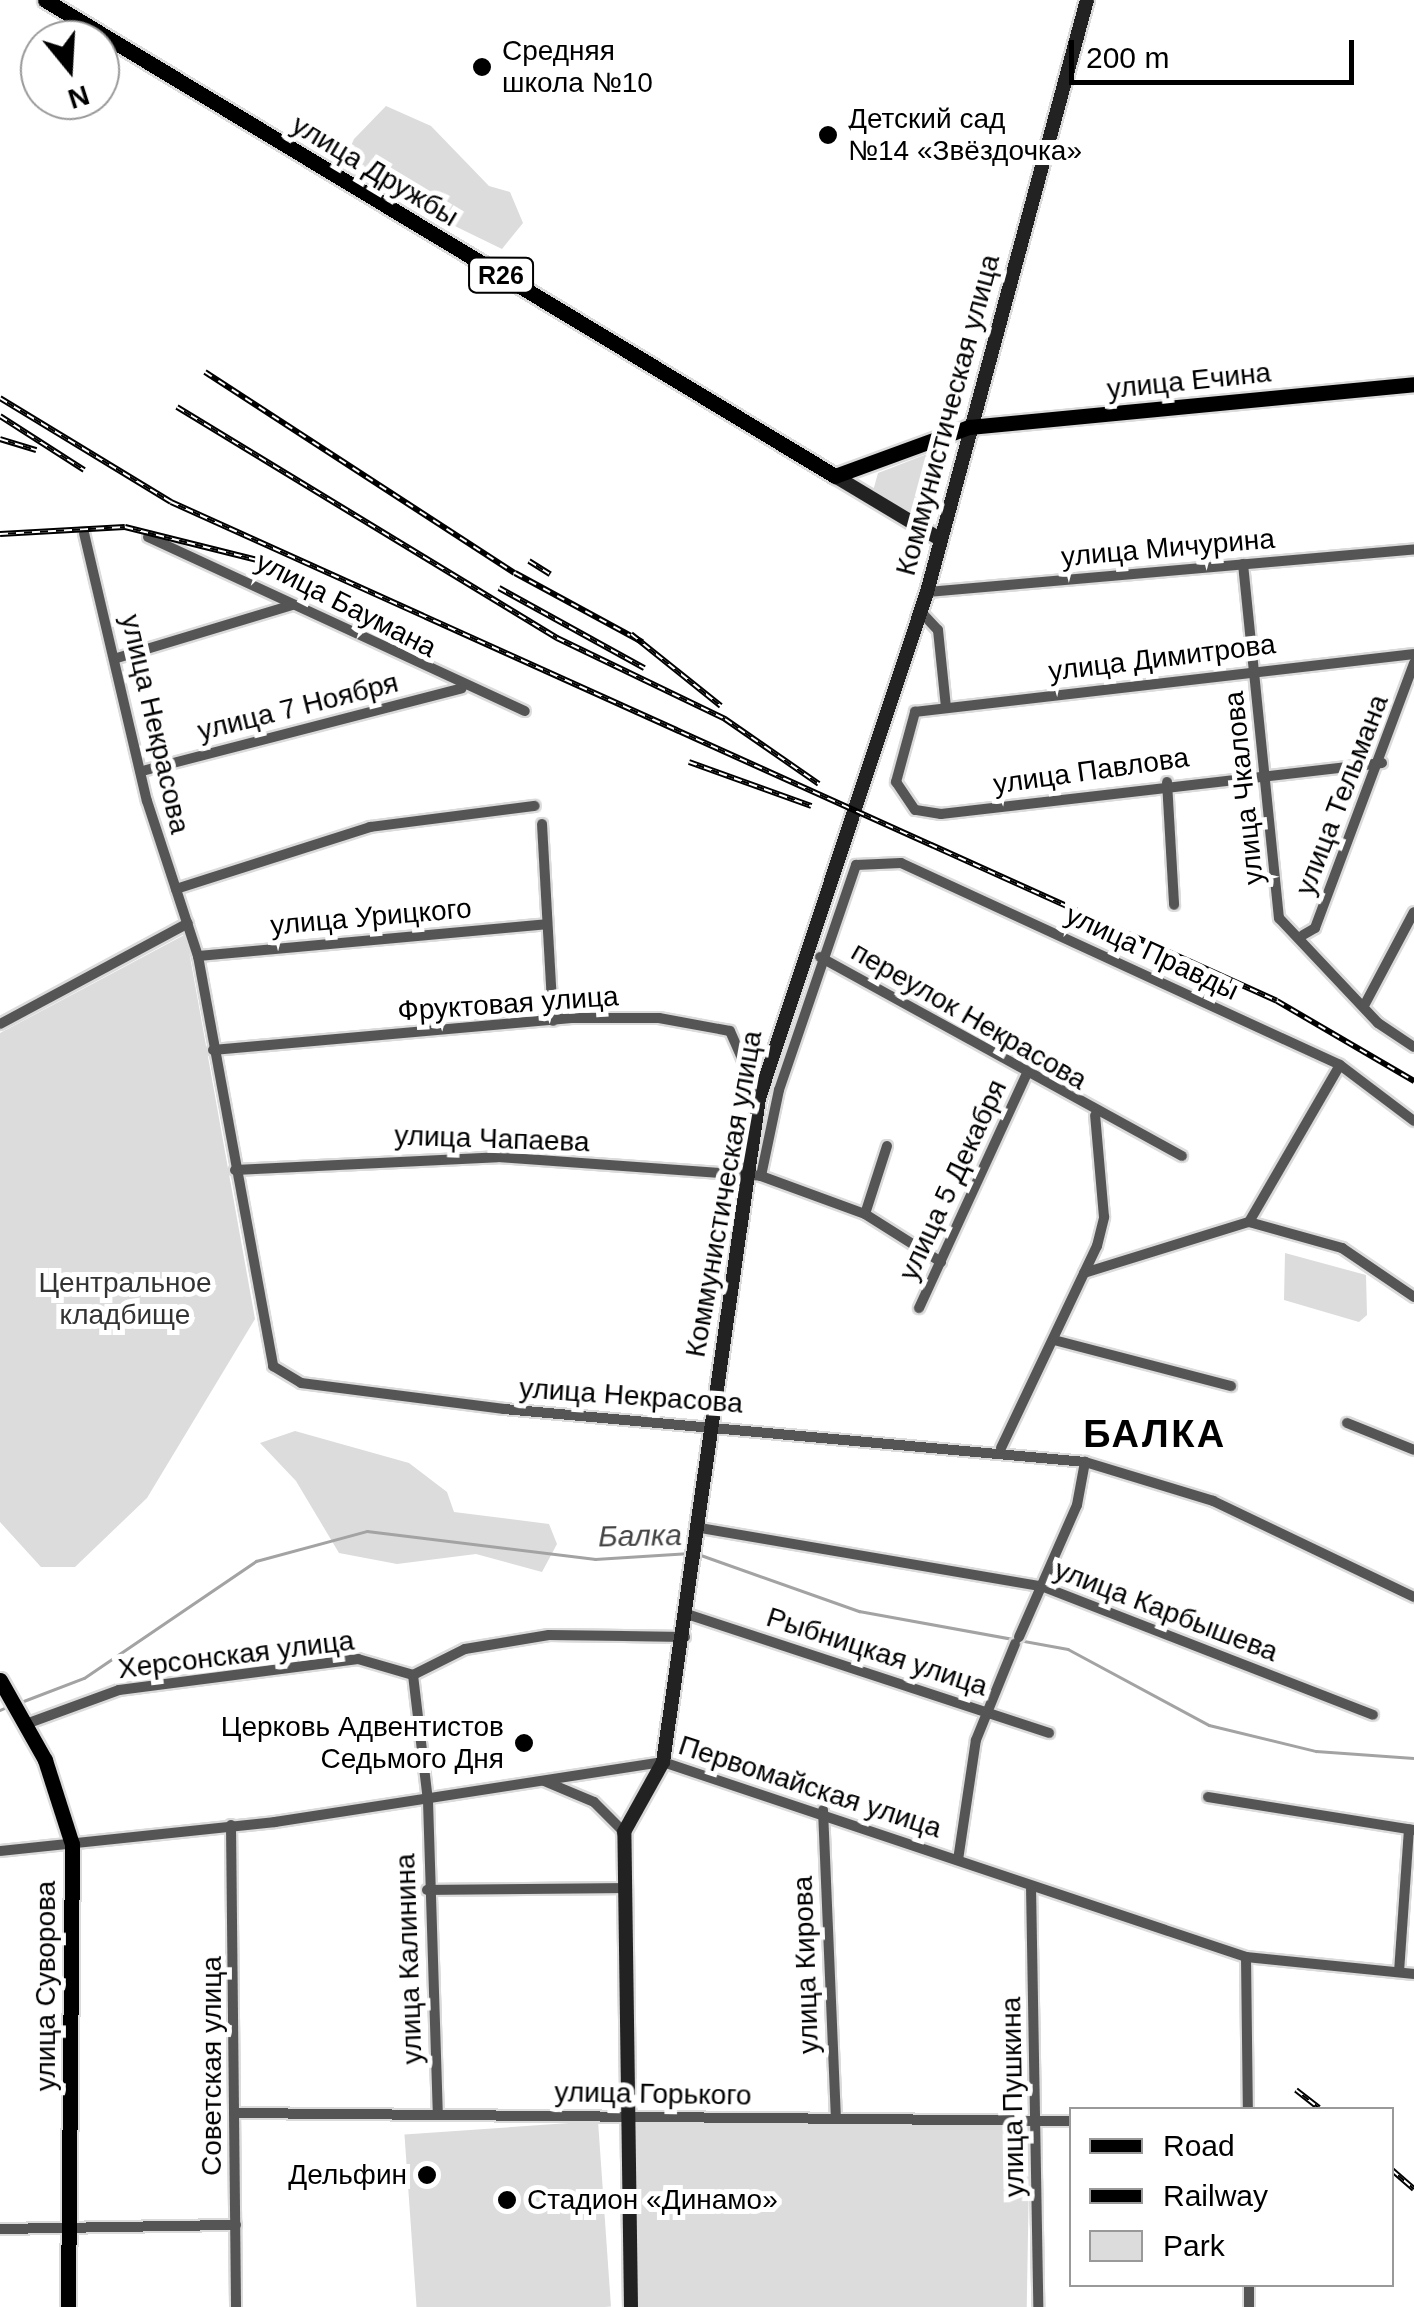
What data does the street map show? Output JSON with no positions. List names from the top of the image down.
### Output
{
  "streets": {
    "main road": [
      "улица Дружбы",
      "R26",
      "улица Ечина",
      "Коммунистическая улица",
      "улица Суворова"
    ],
    "street": [
      "улица Мичурина",
      "улица Баумана",
      "улица Димитрова",
      "улица 7 Ноября",
      "улица Некрасова",
      "улица Павлова",
      "улица Чкалова",
      "улица Тельмана",
      "улица Урицкого",
      "улица Правды",
      "Фруктовая улица",
      "переулок Некрасова",
      "улица Чапаева",
      "улица 5 Декабря",
      "улица Карбышева",
      "Рыбницкая улица",
      "Херсонская улица",
      "Первомайская улица",
      "улица Калинина",
      "улица Кирова",
      "Советская улица",
      "улица Горького",
      "улица Пушкина"
    ]
  },
  "crossings": [
    ["улица Дружбы", "Коммунистическая улица"],
    ["улица Ечина", "Коммунистическая улица"],
    ["Коммунистическая улица", "улица Мичурина"],
    ["Коммунистическая улица", "улица Некрасова"],
    ["Коммунистическая улица", "Фруктовая улица"],
    ["Коммунистическая улица", "улица Чапаева"],
    ["Коммунистическая улица", "улица Карбышева"],
    ["Коммунистическая улица", "Рыбницкая улица"],
    ["Коммунистическая улица", "Первомайская улица"],
    ["Коммунистическая улица", "улица Горького"],
    ["улица Мичурина", "улица Чкалова"],
    ["улица Баумана", "улица 7 Ноября"],
    ["улица Димитрова", "улица Павлова"],
    ["улица Димитрова", "улица Чкалова"],
    ["улица 7 Ноября", "улица Некрасова"],
    ["улица Некрасова", "улица Урицкого"],
    ["улица Некрасова", "Фруктовая улица"],
    ["улица Некрасова", "переулок Некрасова"],
    ["улица Некрасова", "улица Чапаева"],
    ["улица Павлова", "улица Чкалова"],
    ["улица Павлова", "улица Тельмана"],
    ["улица Чкалова", "улица Тельмана"],
    ["улица Правды", "переулок Некрасова"],
    ["переулок Некрасова", "улица 5 Декабря"],
    ["улица Чапаева", "улица 5 Декабря"],
    ["Херсонская улица", "улица Калинина"],
    ["Херсонская улица", "улица Суворова"],
    ["Первомайская улица", "улица Калинина"],
    ["Первомайская улица", "улица Кирова"],
    ["Первомайская улица", "улица Суворова"],
    ["Первомайская улица", "Советская улица"],
    ["Первомайская улица", "улица Пушкина"],
    ["улица Калинина", "улица Горького"],
    ["улица Кирова", "улица Горького"],
    ["Советская улица", "улица Горького"],
    ["улица Горького", "улица Пушкина"]
  ],
  "districts": ["БАЛКА"],
  "water": ["Балка"],
  "parks": ["Центральное кладбище"],
  "places": [
    "Средняя школа №10",
    "Детский сад №14 «Звёздочка»",
    "Церковь Адвентистов Седьмого Дня",
    "Дельфин",
    "Стадион «Динамо»"
  ],
  "legend": ["Road", "Railway", "Park"],
  "scale_bar": "200 m",
  "north": "bottom"
}
